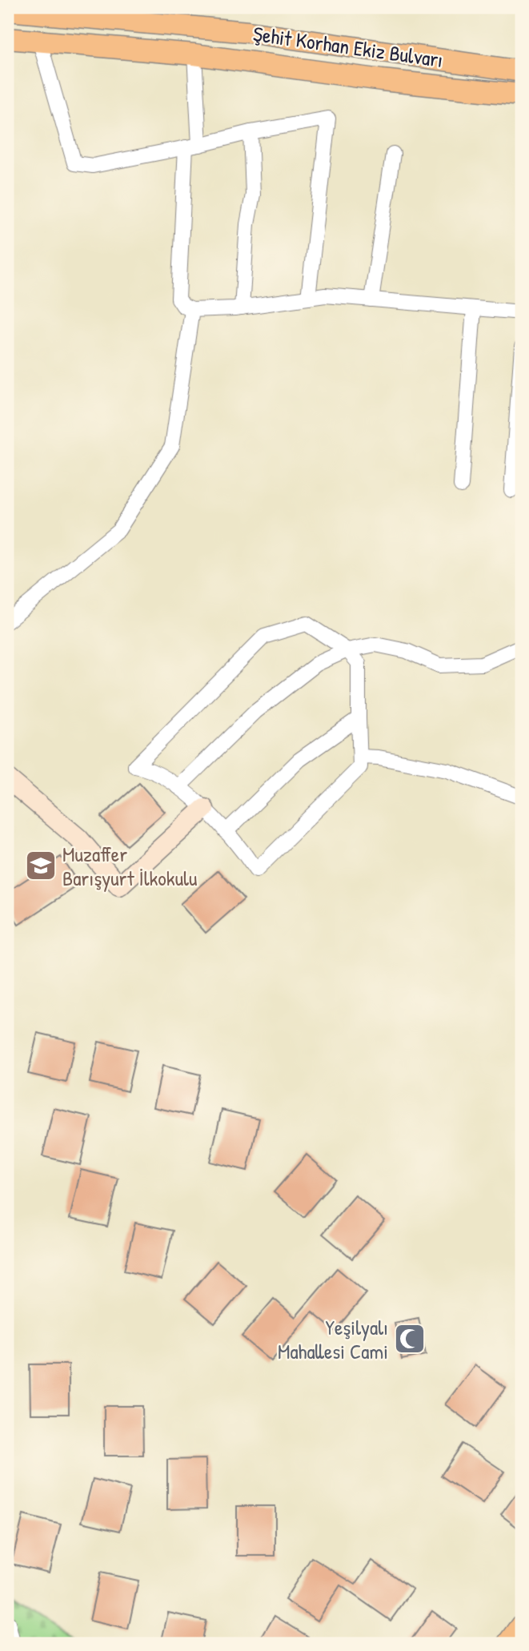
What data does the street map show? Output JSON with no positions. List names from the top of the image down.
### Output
{
  "streets": {
    "main road": ["Şehit Korhan Ekiz Bulvarı"]
  },
  "places": {
    "school or university": ["Muzaffer Barışyurt İlkokulu"],
    "mosque": ["Yeşilyalı Mahallesi Cami"]
  }
}
